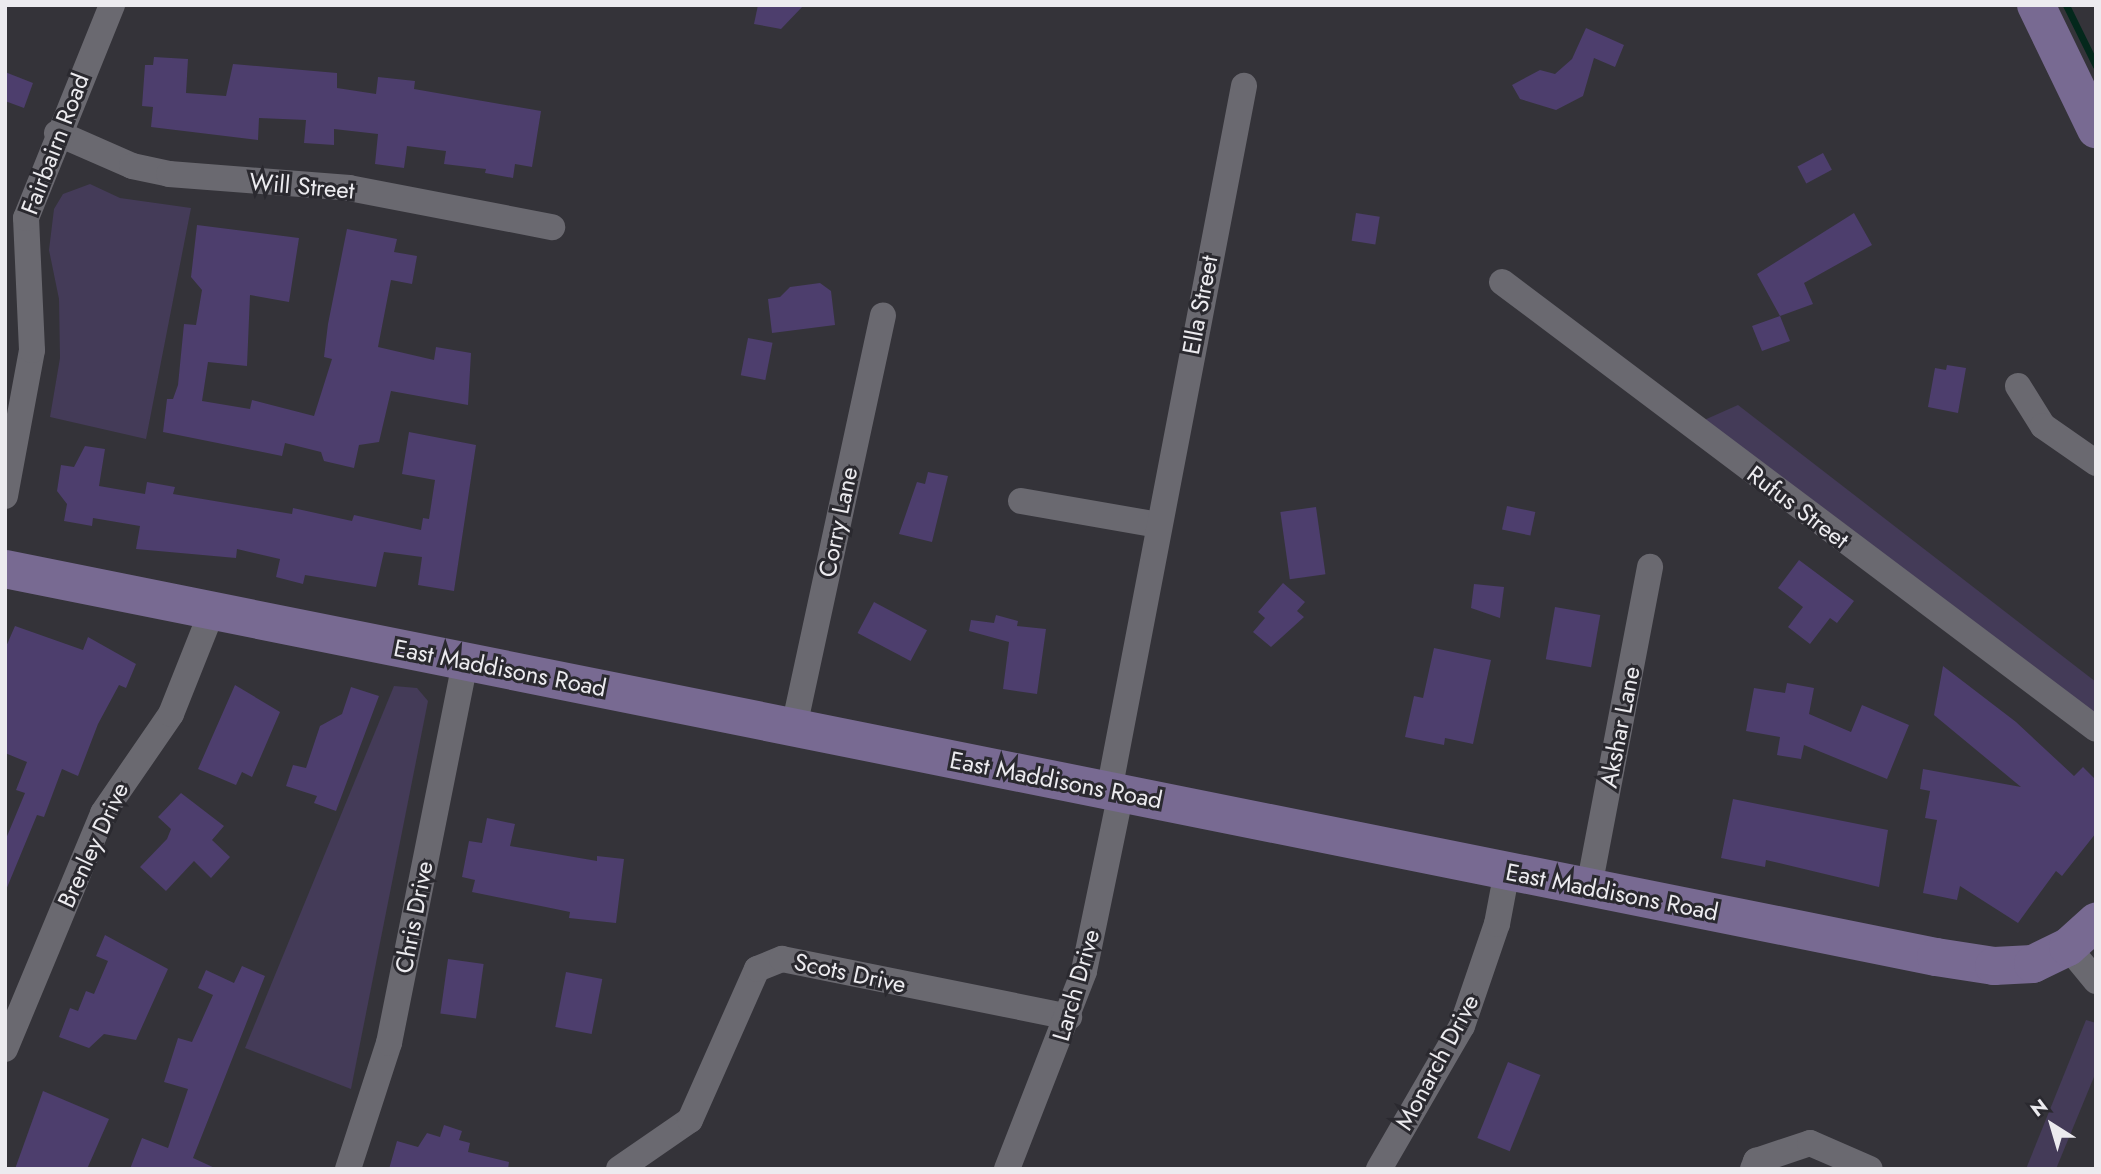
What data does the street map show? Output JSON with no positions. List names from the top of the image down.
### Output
{
  "streets": {
    "street": [
      "Fairbairn Road",
      "Will Street",
      "Ella Street",
      "Rufus Street",
      "Corry Lane",
      "East Maddisons Road",
      "Akshar Lane",
      "Brenley Drive",
      "Chris Drive",
      "Scots Drive",
      "Larch Drive",
      "Monarch Drive"
    ]
  },
  "crossings": [
    ["Fairbairn Road", "Will Street"],
    ["Ella Street", "East Maddisons Road"],
    ["Ella Street", "Larch Drive"],
    ["Corry Lane", "East Maddisons Road"],
    ["East Maddisons Road", "Akshar Lane"],
    ["East Maddisons Road", "Brenley Drive"],
    ["East Maddisons Road", "Chris Drive"],
    ["East Maddisons Road", "Larch Drive"],
    ["East Maddisons Road", "Monarch Drive"],
    ["Scots Drive", "Larch Drive"]
  ],
  "north": "top left"
}
